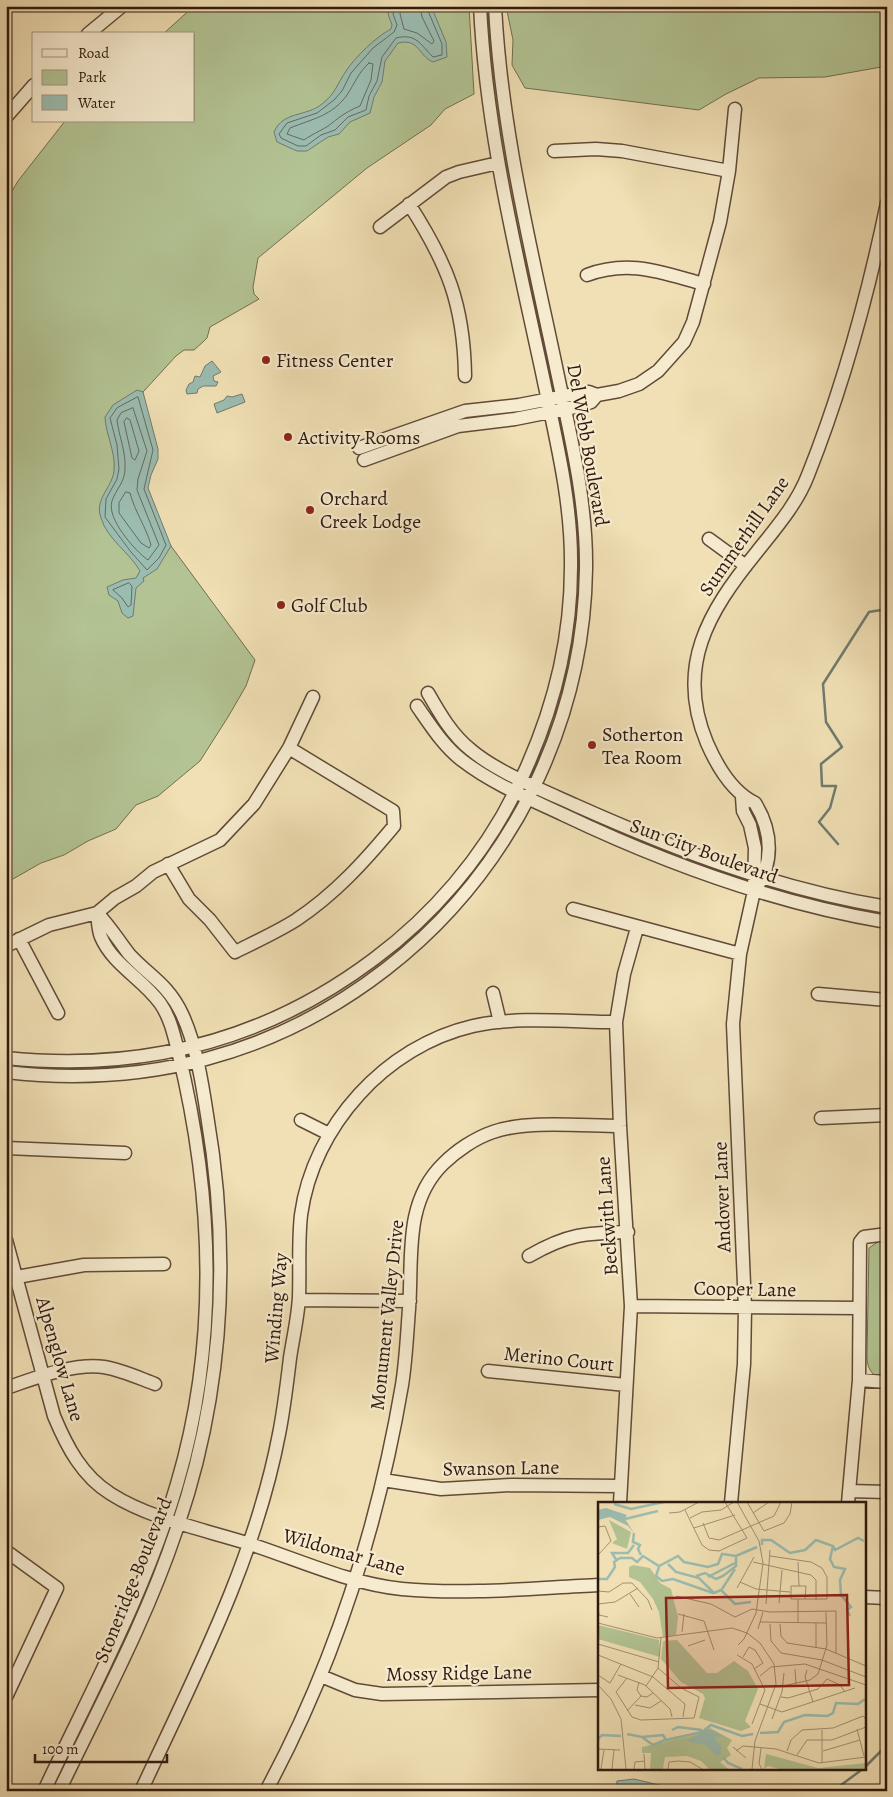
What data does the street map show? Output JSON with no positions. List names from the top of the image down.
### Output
{
  "streets": {
    "street": [
      "Del Webb Boulevard",
      "Summerhill Lane",
      "Sun City Boulevard",
      "Andover Lane",
      "Beckwith Lane",
      "Cooper Lane",
      "Winding Way",
      "Monument Valley Drive",
      "Alpenglow Lane",
      "Merino Court",
      "Swanson Lane",
      "Wildomar Lane",
      "Stoneridge Boulevard",
      "Mossy Ridge Lane"
    ]
  },
  "crossings": [
    ["Del Webb Boulevard", "Sun City Boulevard"],
    ["Del Webb Boulevard", "Stoneridge Boulevard"],
    ["Summerhill Lane", "Sun City Boulevard"],
    ["Summerhill Lane", "Andover Lane"],
    ["Sun City Boulevard", "Andover Lane"],
    ["Andover Lane", "Cooper Lane"],
    ["Beckwith Lane", "Cooper Lane"],
    ["Beckwith Lane", "Winding Way"],
    ["Beckwith Lane", "Monument Valley Drive"],
    ["Beckwith Lane", "Merino Court"],
    ["Beckwith Lane", "Swanson Lane"],
    ["Winding Way", "Wildomar Lane"],
    ["Monument Valley Drive", "Swanson Lane"],
    ["Monument Valley Drive", "Wildomar Lane"],
    ["Monument Valley Drive", "Mossy Ridge Lane"],
    ["Alpenglow Lane", "Wildomar Lane"],
    ["Alpenglow Lane", "Stoneridge Boulevard"],
    ["Wildomar Lane", "Stoneridge Boulevard"]
  ],
  "places": [
    "Fitness Center",
    "Activity Rooms",
    "Orchard Creek Lodge",
    "Golf Club",
    "Sotherton Tea Room"
  ],
  "legend": ["Road", "Park", "Water"],
  "scale_bar": "100 m"
}
